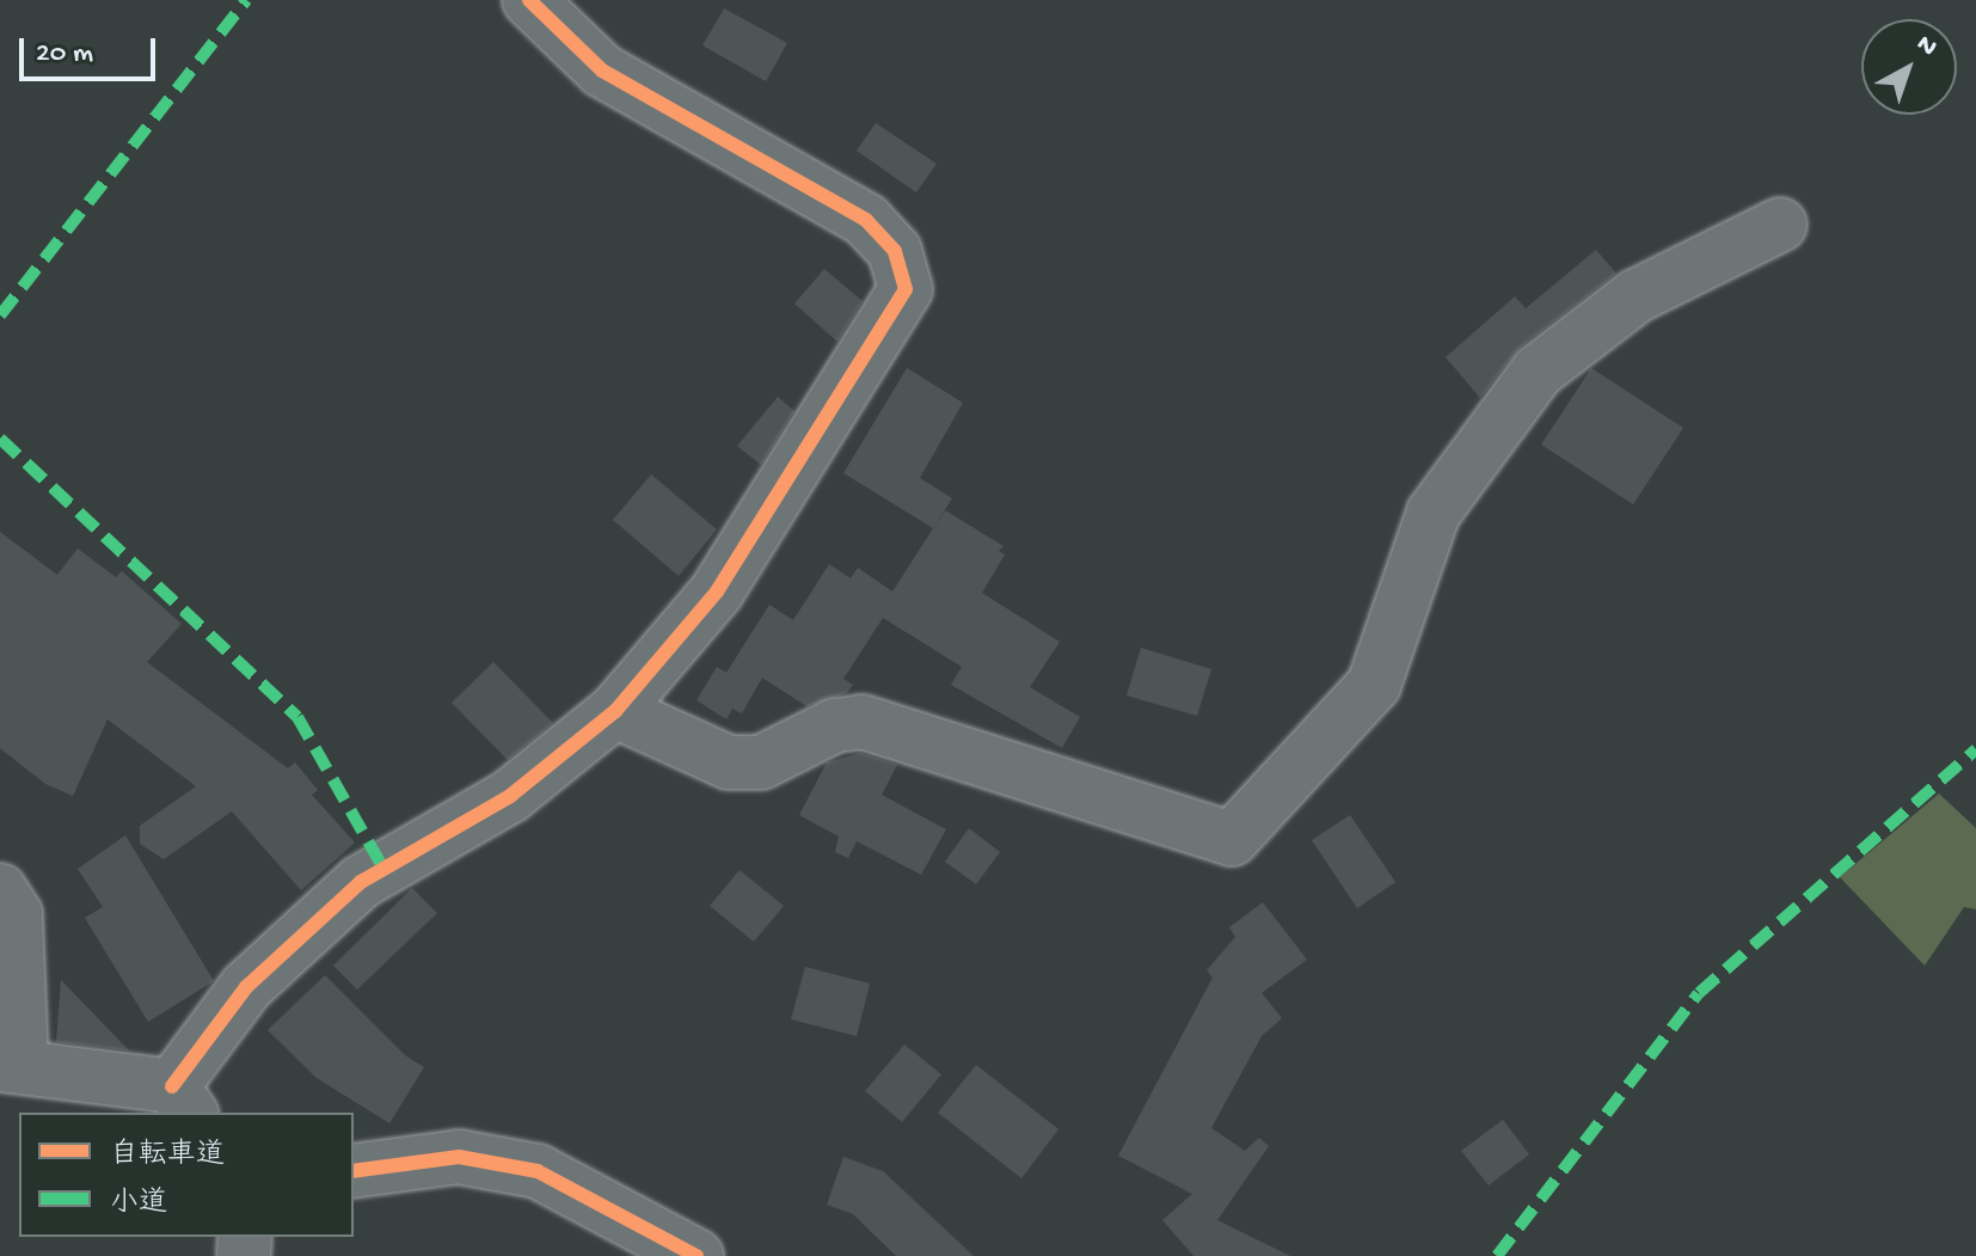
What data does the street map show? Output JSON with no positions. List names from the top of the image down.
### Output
{
  "legend": ["自転車道", "小道"],
  "scale_bar": "20 m",
  "north": "top right"
}
